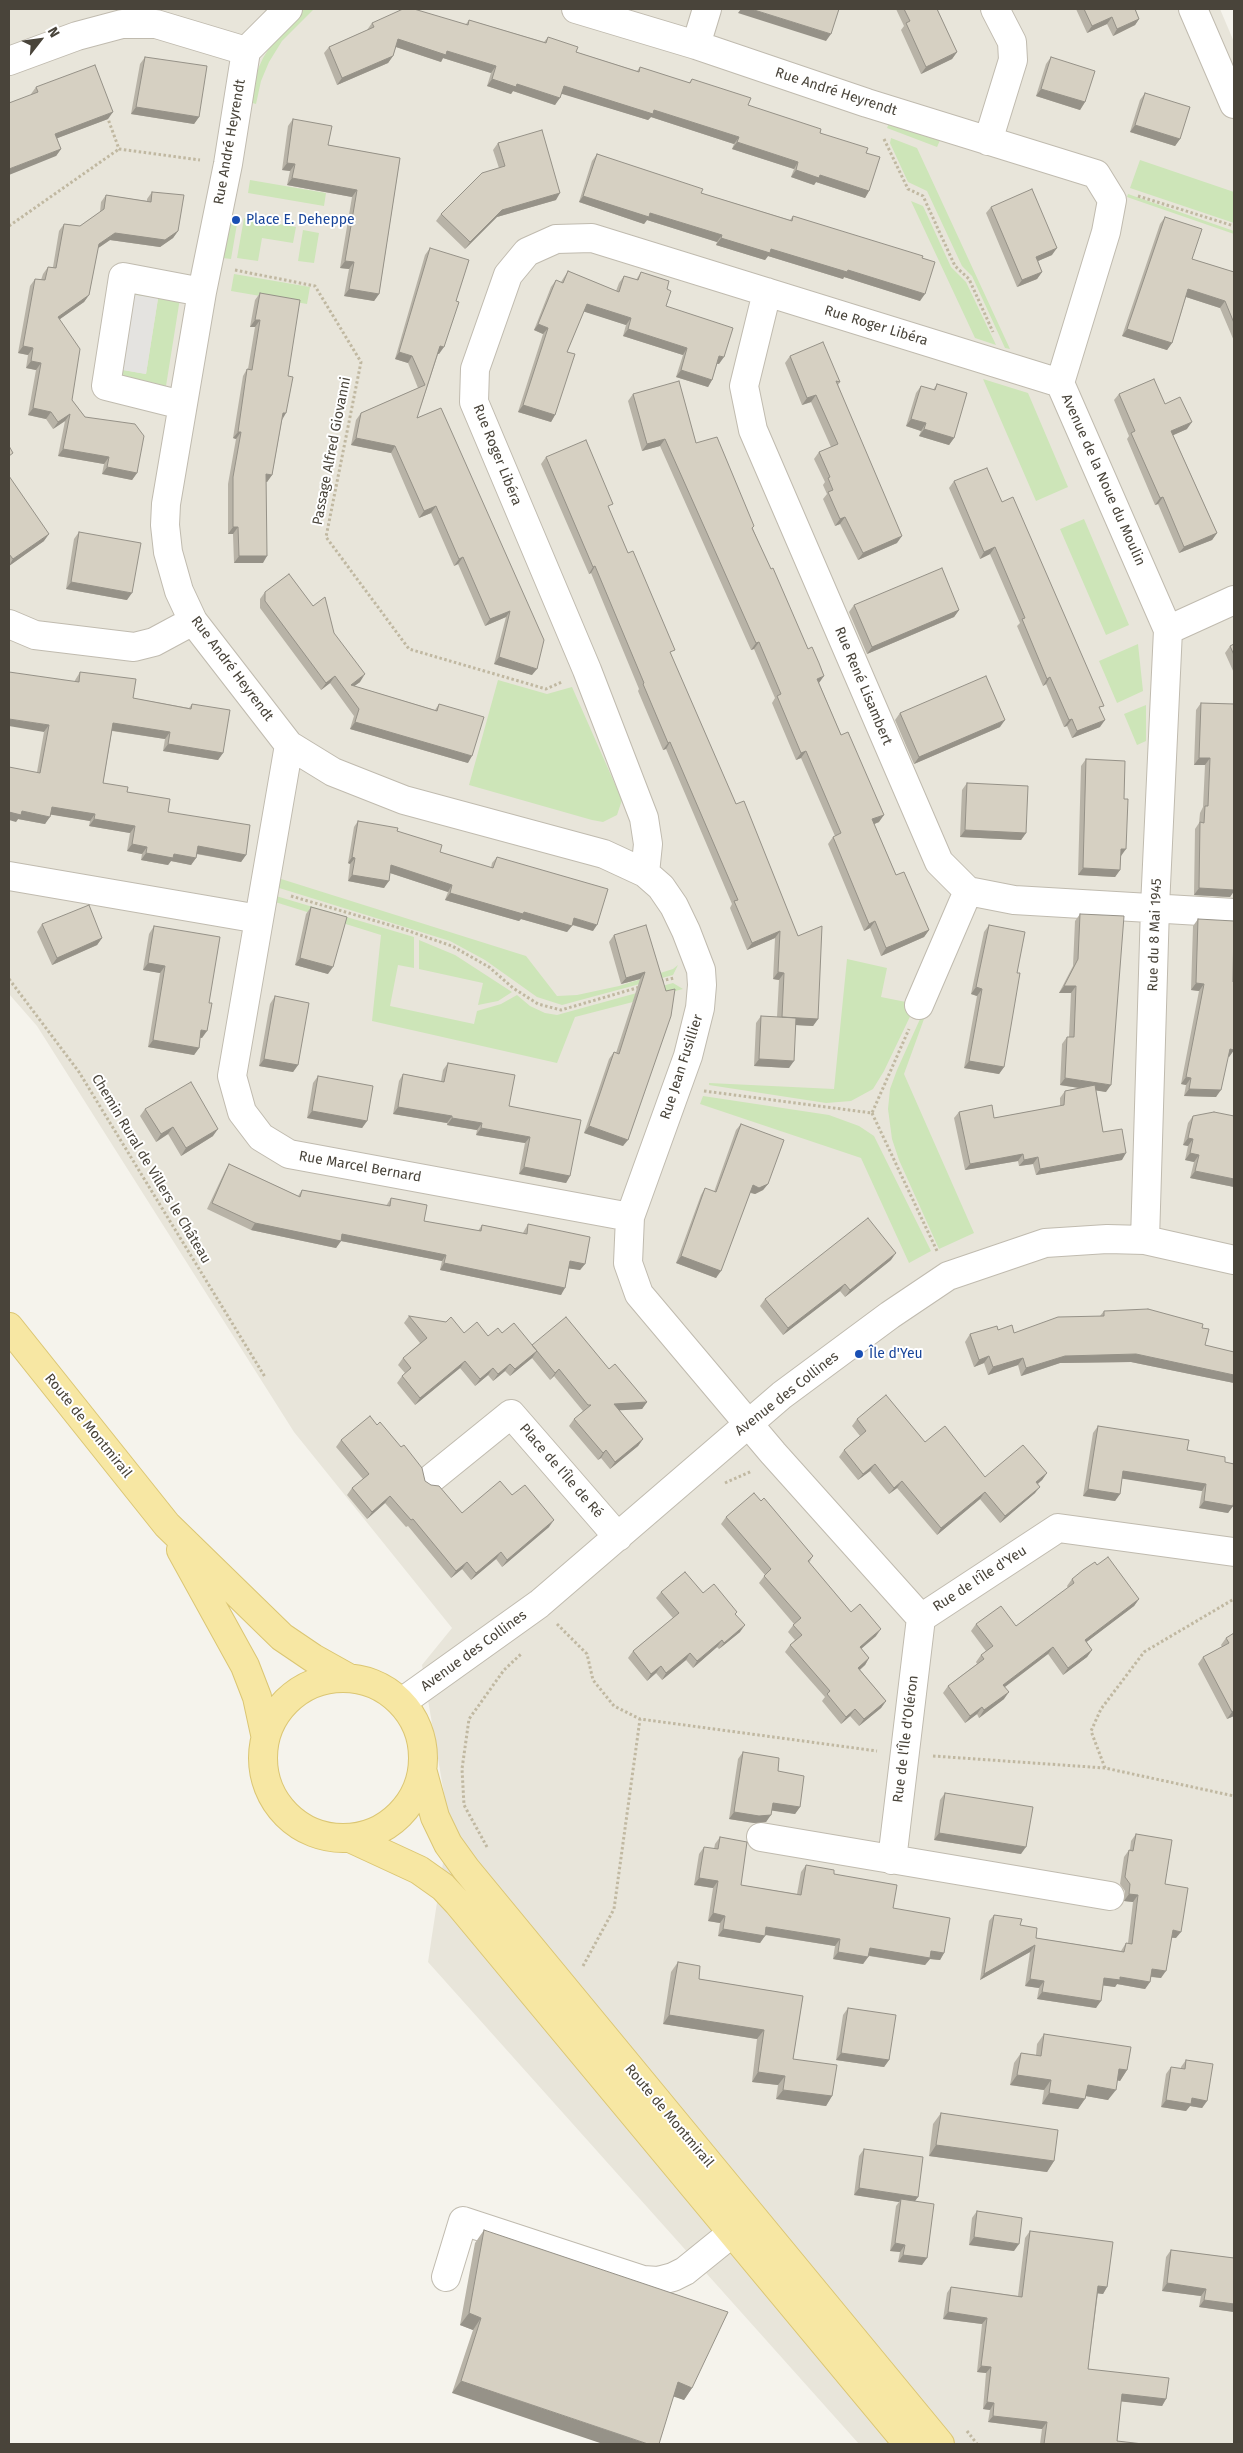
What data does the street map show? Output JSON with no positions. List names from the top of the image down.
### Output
{
  "streets": {
    "main road": ["Route de Montmirail"],
    "street": [
      "Rue André Heyrendt",
      "Rue Roger Libéra",
      "Avenue de la Noue du Moulin",
      "Rue René Lisambert",
      "Rue du 8 Mai 1945",
      "Rue Jean Fusillier",
      "Rue Marcel Bernard",
      "Avenue des Collines",
      "Place de l'Île de Ré",
      "Rue de l'Île d'Yeu",
      "Rue de l'Île d'Oléron"
    ],
    "path": ["Passage Alfred Giovanni", "Chemin Rural de Villers le Château"]
  },
  "crossings": [
    ["Rue André Heyrendt", "Passage Alfred Giovanni"],
    ["Rue André Heyrendt", "Avenue de la Noue du Moulin"],
    ["Rue André Heyrendt", "Rue Jean Fusillier"],
    ["Rue André Heyrendt", "Rue Marcel Bernard"],
    ["Rue Roger Libéra", "Passage Alfred Giovanni"],
    ["Rue Roger Libéra", "Avenue de la Noue du Moulin"],
    ["Rue Roger Libéra", "Rue René Lisambert"],
    ["Rue Roger Libéra", "Rue Jean Fusillier"],
    ["Avenue de la Noue du Moulin", "Rue du 8 Mai 1945"],
    ["Rue du 8 Mai 1945", "Avenue des Collines"],
    ["Rue Jean Fusillier", "Rue Marcel Bernard"],
    ["Rue Jean Fusillier", "Avenue des Collines"],
    ["Rue Jean Fusillier", "Rue de l'Île d'Yeu"],
    ["Avenue des Collines", "Route de Montmirail"],
    ["Avenue des Collines", "Place de l'Île de Ré"],
    ["Avenue des Collines", "Rue de l'Île d'Yeu"],
    ["Rue de l'Île d'Yeu", "Rue de l'Île d'Oléron"]
  ],
  "places": ["Place E. Deheppe", "Île d'Yeu"],
  "north": "top right"
}
